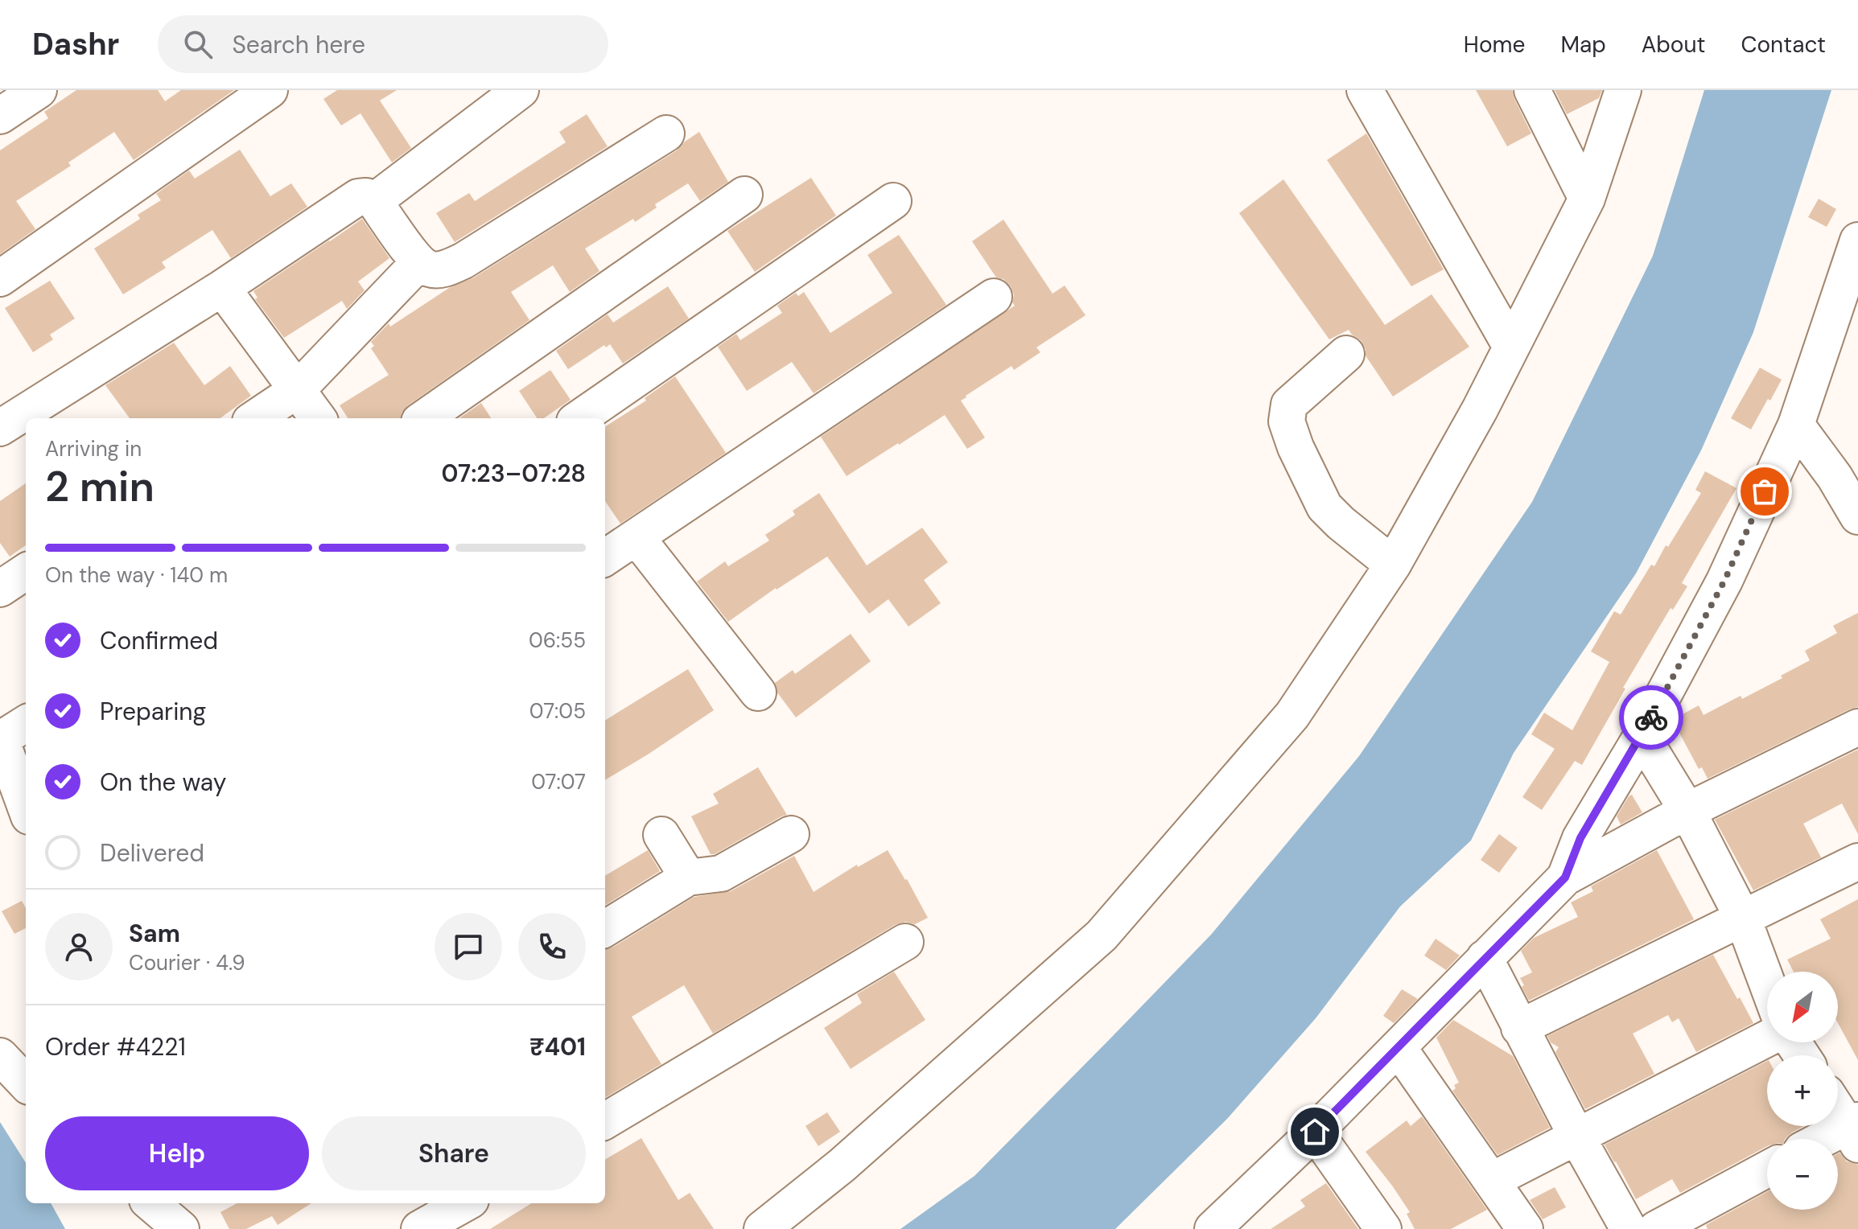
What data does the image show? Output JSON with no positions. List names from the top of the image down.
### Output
{
  "north": "bottom left",
  "page": {
    "header": "Dashr",
    "search": "Search here",
    "nav": [
      "Home",
      "Map",
      "About",
      "Contact"
    ],
    "heading": ["2 min", "Arriving in", "07:23–07:28"],
    "panel": [
      "Sam",
      "Courier · 4.9",
      "Order #4221",
      "₹401"
    ],
    "bar": "On the way · 140 m",
    "list": [
      ["Confirmed", "06:55"],
      ["Preparing", "07:05"],
      ["On the way", "07:07"],
      "Delivered"
    ],
    "map_buttons": ["+", "−"],
    "buttons": ["Help", "Share"]
  }
}
